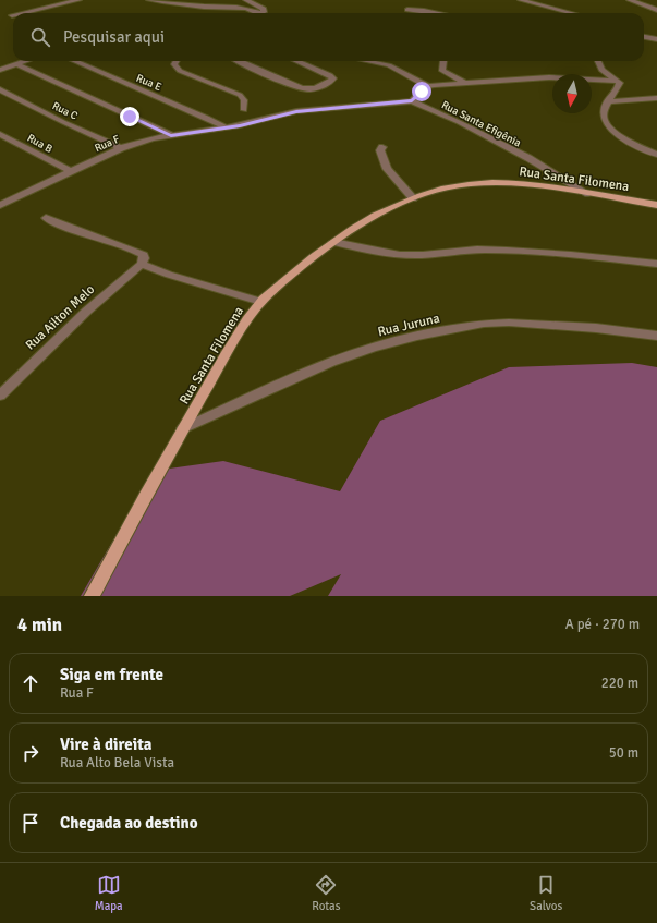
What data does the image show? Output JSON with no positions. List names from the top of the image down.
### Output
{
  "streets": {
    "main road": ["Rua Santa Filomena"],
    "street": [
      "Rua E",
      "Rua C",
      "Rua Santa Efigênia",
      "Rua B",
      "Rua F",
      "Rua Ailton Melo",
      "Rua Juruna"
    ]
  },
  "crossings": [
    ["Rua E", "Rua F"],
    ["Rua C", "Rua F"],
    ["Rua Santa Efigênia", "Rua F"],
    ["Rua Santa Efigênia", "Rua Santa Filomena"],
    ["Rua B", "Rua F"],
    ["Rua Santa Filomena", "Rua Juruna"]
  ],
  "north": "bottom",
  "page": {
    "search": "Pesquisar aqui",
    "heading": ["4 min", "A pé · 270 m"],
    "list": [
      ["Siga em frente", "Rua F", "220 m"],
      ["Vire à direita", "Rua Alto Bela Vista", "50 m"],
      "Chegada ao destino"
    ],
    "nav": ["Mapa", "Rotas", "Salvos"]
  }
}
